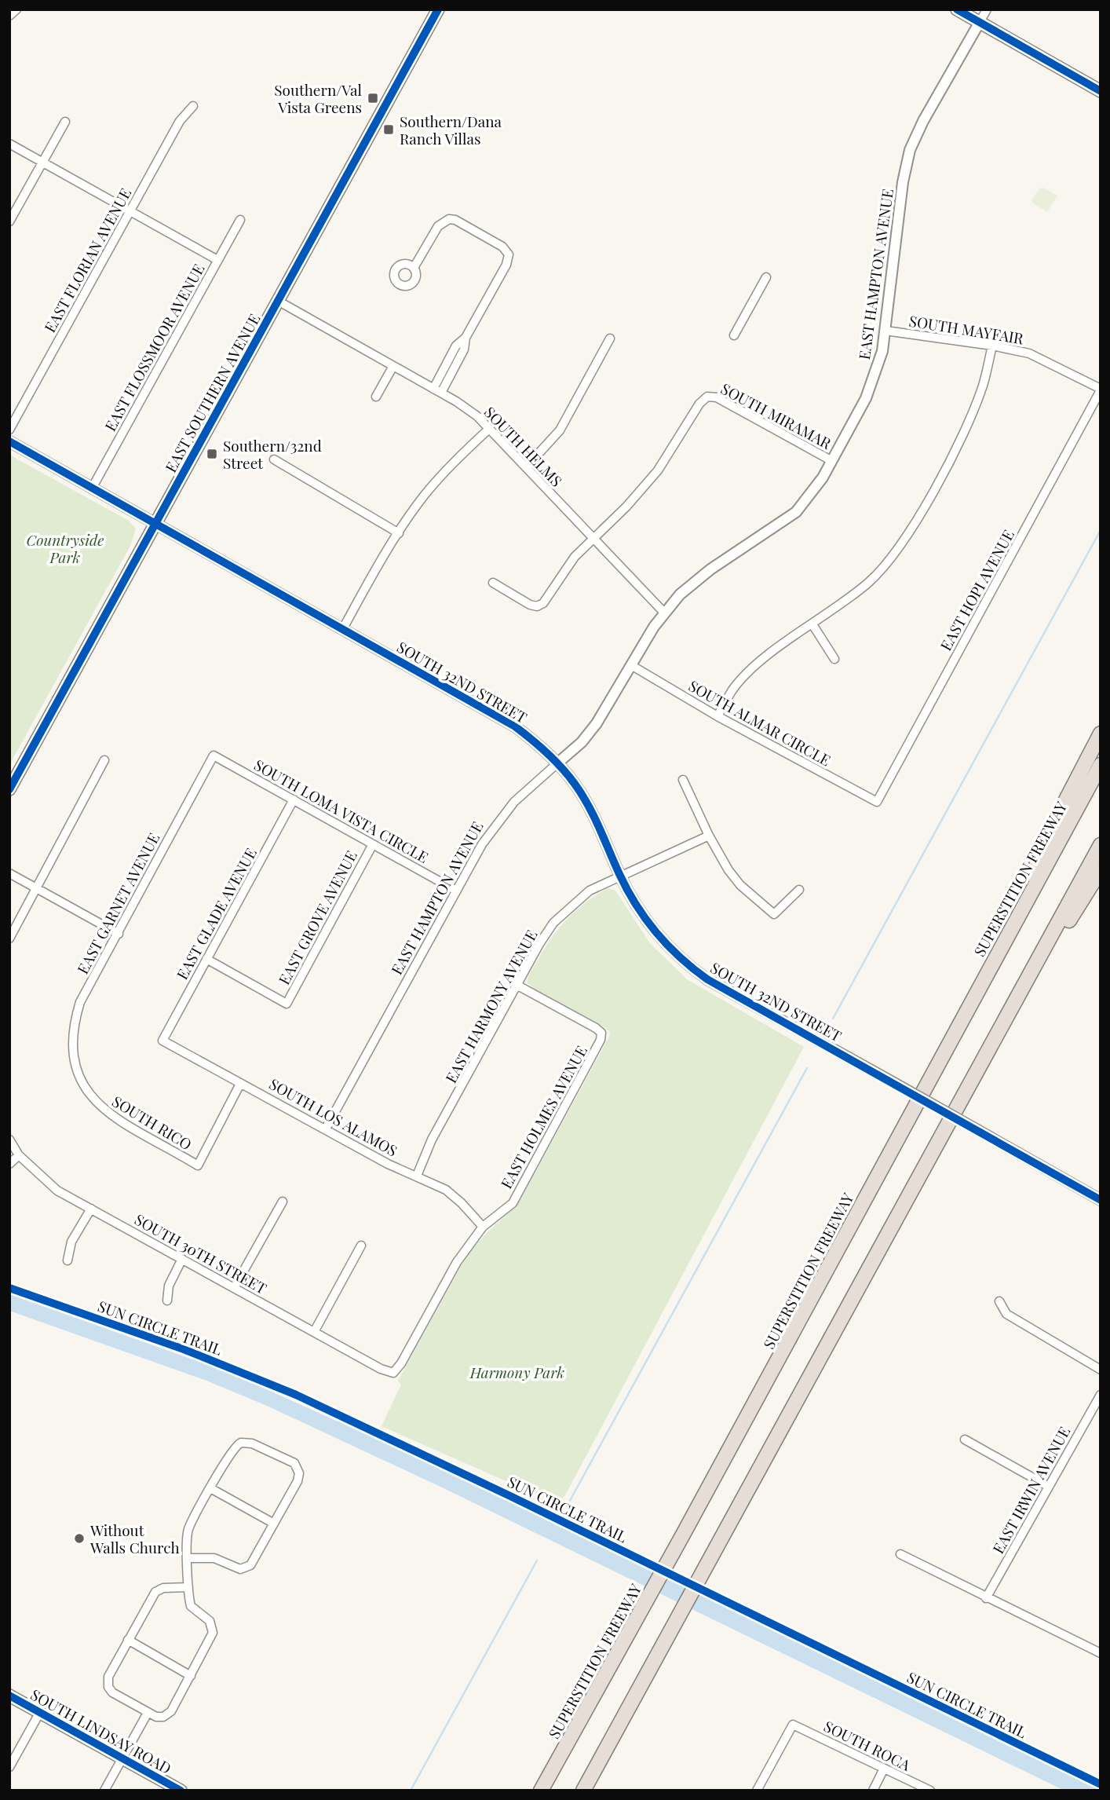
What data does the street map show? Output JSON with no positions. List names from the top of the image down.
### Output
{
  "streets": {
    "highway": ["SUPERSTITION FREEWAY"],
    "main road": ["EAST SOUTHERN AVENUE", "SOUTH LINDSAY ROAD"],
    "street": [
      "EAST FLORIAN AVENUE",
      "EAST HAMPTON AVENUE",
      "SOUTH MAYFAIR",
      "EAST FLOSSMOOR AVENUE",
      "SOUTH MIRAMAR",
      "SOUTH HELMS",
      "EAST HOPI AVENUE",
      "SOUTH 32ND STREET",
      "SOUTH ALMAR CIRCLE",
      "SOUTH LOMA VISTA CIRCLE",
      "EAST GARNET AVENUE",
      "EAST GLADE AVENUE",
      "EAST GROVE AVENUE",
      "EAST HARMONY AVENUE",
      "SOUTH LOS ALAMOS",
      "EAST HOLMES AVENUE",
      "SOUTH RICO",
      "SOUTH 30TH STREET",
      "EAST IRWIN AVENUE",
      "SOUTH ROCA"
    ],
    "cycle path": ["SUN CIRCLE TRAIL"]
  },
  "crossings": [
    ["EAST HAMPTON AVENUE", "SOUTH MAYFAIR"],
    ["EAST HAMPTON AVENUE", "SOUTH MIRAMAR"],
    ["EAST HAMPTON AVENUE", "SOUTH HELMS"],
    ["EAST HAMPTON AVENUE", "SOUTH 32ND STREET"],
    ["EAST HAMPTON AVENUE", "SOUTH ALMAR CIRCLE"],
    ["EAST HAMPTON AVENUE", "SOUTH LOMA VISTA CIRCLE"],
    ["EAST HAMPTON AVENUE", "SOUTH LOS ALAMOS"],
    ["SOUTH MAYFAIR", "EAST HOPI AVENUE"],
    ["EAST FLOSSMOOR AVENUE", "SOUTH 32ND STREET"],
    ["EAST SOUTHERN AVENUE", "SOUTH HELMS"],
    ["EAST SOUTHERN AVENUE", "SOUTH 32ND STREET"],
    ["SOUTH MIRAMAR", "SOUTH HELMS"],
    ["EAST HOPI AVENUE", "SOUTH ALMAR CIRCLE"],
    ["SOUTH 32ND STREET", "EAST HARMONY AVENUE"],
    ["SOUTH LOMA VISTA CIRCLE", "EAST GARNET AVENUE"],
    ["SOUTH LOMA VISTA CIRCLE", "EAST GLADE AVENUE"],
    ["SOUTH LOMA VISTA CIRCLE", "EAST GROVE AVENUE"],
    ["EAST GARNET AVENUE", "SOUTH RICO"],
    ["EAST GLADE AVENUE", "EAST GROVE AVENUE"],
    ["EAST GLADE AVENUE", "SOUTH LOS ALAMOS"],
    ["EAST HARMONY AVENUE", "SOUTH LOS ALAMOS"],
    ["EAST HARMONY AVENUE", "EAST HOLMES AVENUE"],
    ["SOUTH LOS ALAMOS", "EAST HOLMES AVENUE"],
    ["SOUTH LOS ALAMOS", "SOUTH RICO"],
    ["EAST HOLMES AVENUE", "SOUTH 30TH STREET"]
  ],
  "parks": ["Countryside Park", "Harmony Park"],
  "places": {
    "transit": ["Southern/Val Vista Greens", "Southern/Dana Ranch Villas", "Southern/32nd Street"],
    "other": ["Without Walls Church"]
  }
}
